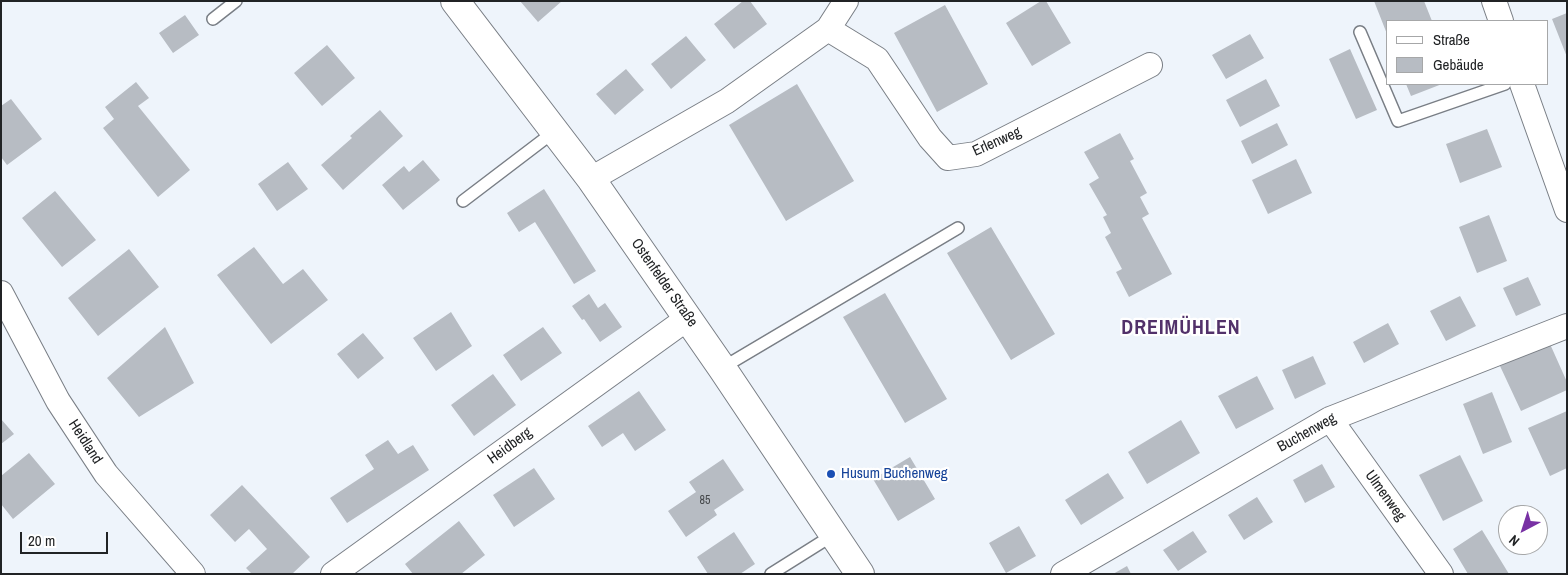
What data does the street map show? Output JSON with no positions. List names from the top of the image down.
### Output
{
  "streets": {
    "main road": ["Ostenfelder Straße"],
    "street": [
      "Erlenweg",
      "Buchenweg",
      "Heidland",
      "Heidberg",
      "Ulmenweg"
    ]
  },
  "crossings": [
    ["Ostenfelder Straße", "Heidberg"],
    ["Buchenweg", "Ulmenweg"]
  ],
  "districts": ["DREIMÜHLEN"],
  "places": ["Husum Buchenweg"],
  "house_numbers": ["85"],
  "legend": ["Straße", "Gebäude"],
  "scale_bar": "20 m",
  "north": "bottom left"
}
